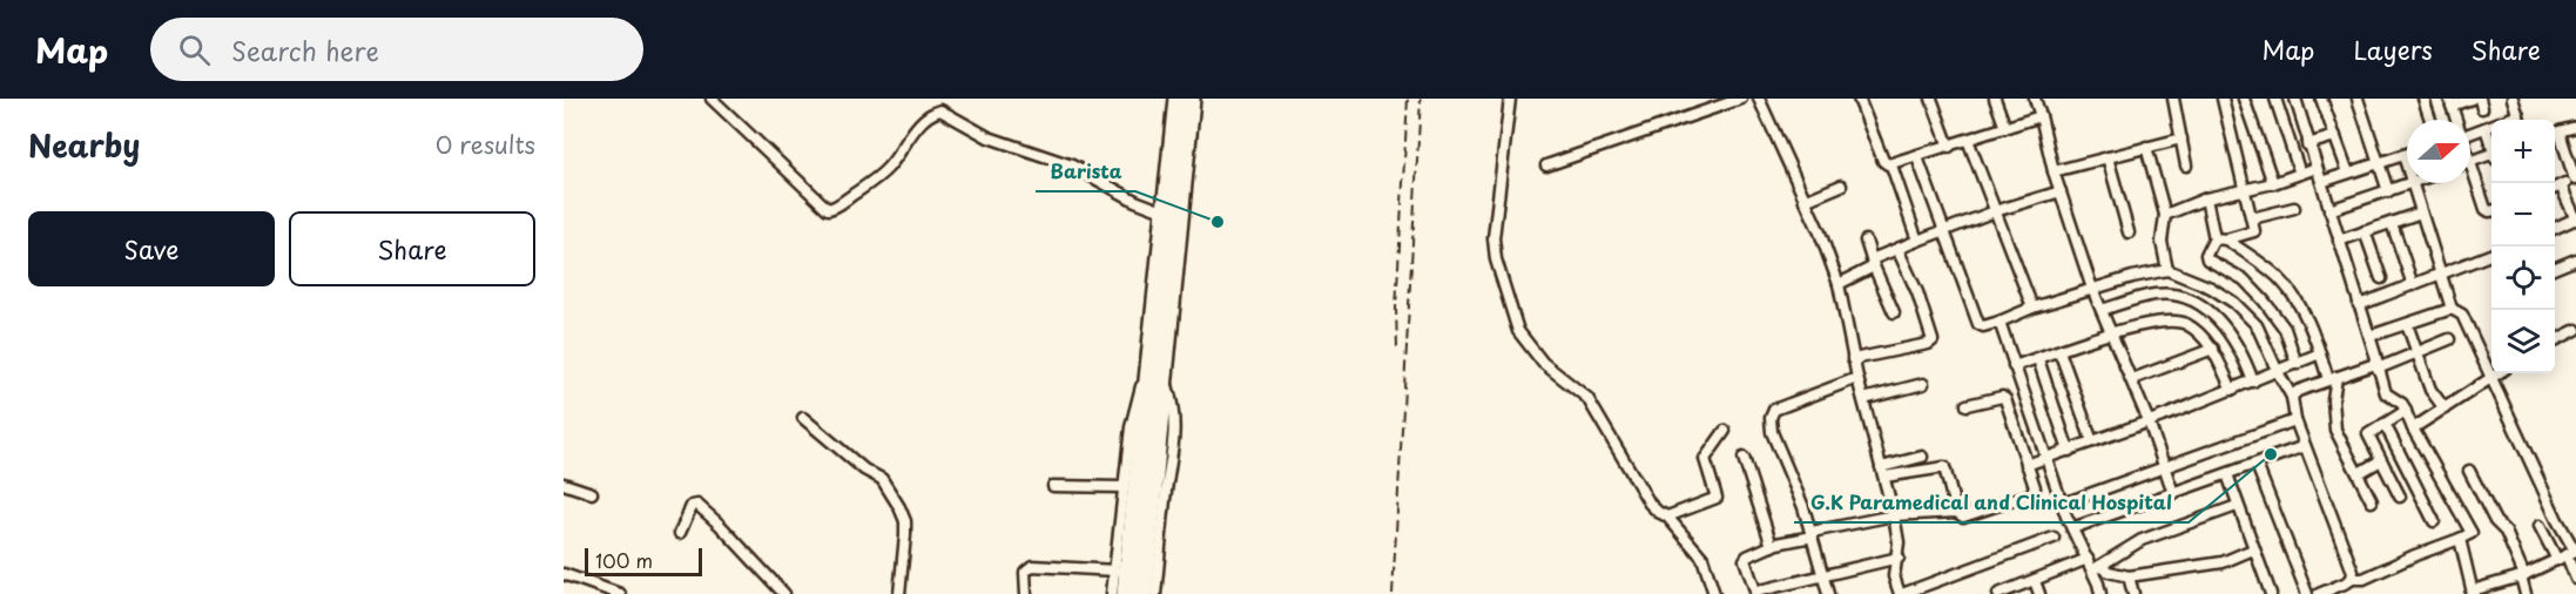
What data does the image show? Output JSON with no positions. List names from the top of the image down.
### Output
{
  "places": ["Barista", "G.K Paramedical and Clinical Hospital"],
  "scale_bar": "100 m",
  "north": "right",
  "page": {
    "header": "Map",
    "search": "Search here",
    "nav": ["Map", "Layers", "Share"],
    "heading": ["Nearby", "0 results"],
    "map_buttons": ["+", "−"],
    "buttons": ["Save", "Share"],
    "scale": "100 m"
  }
}
